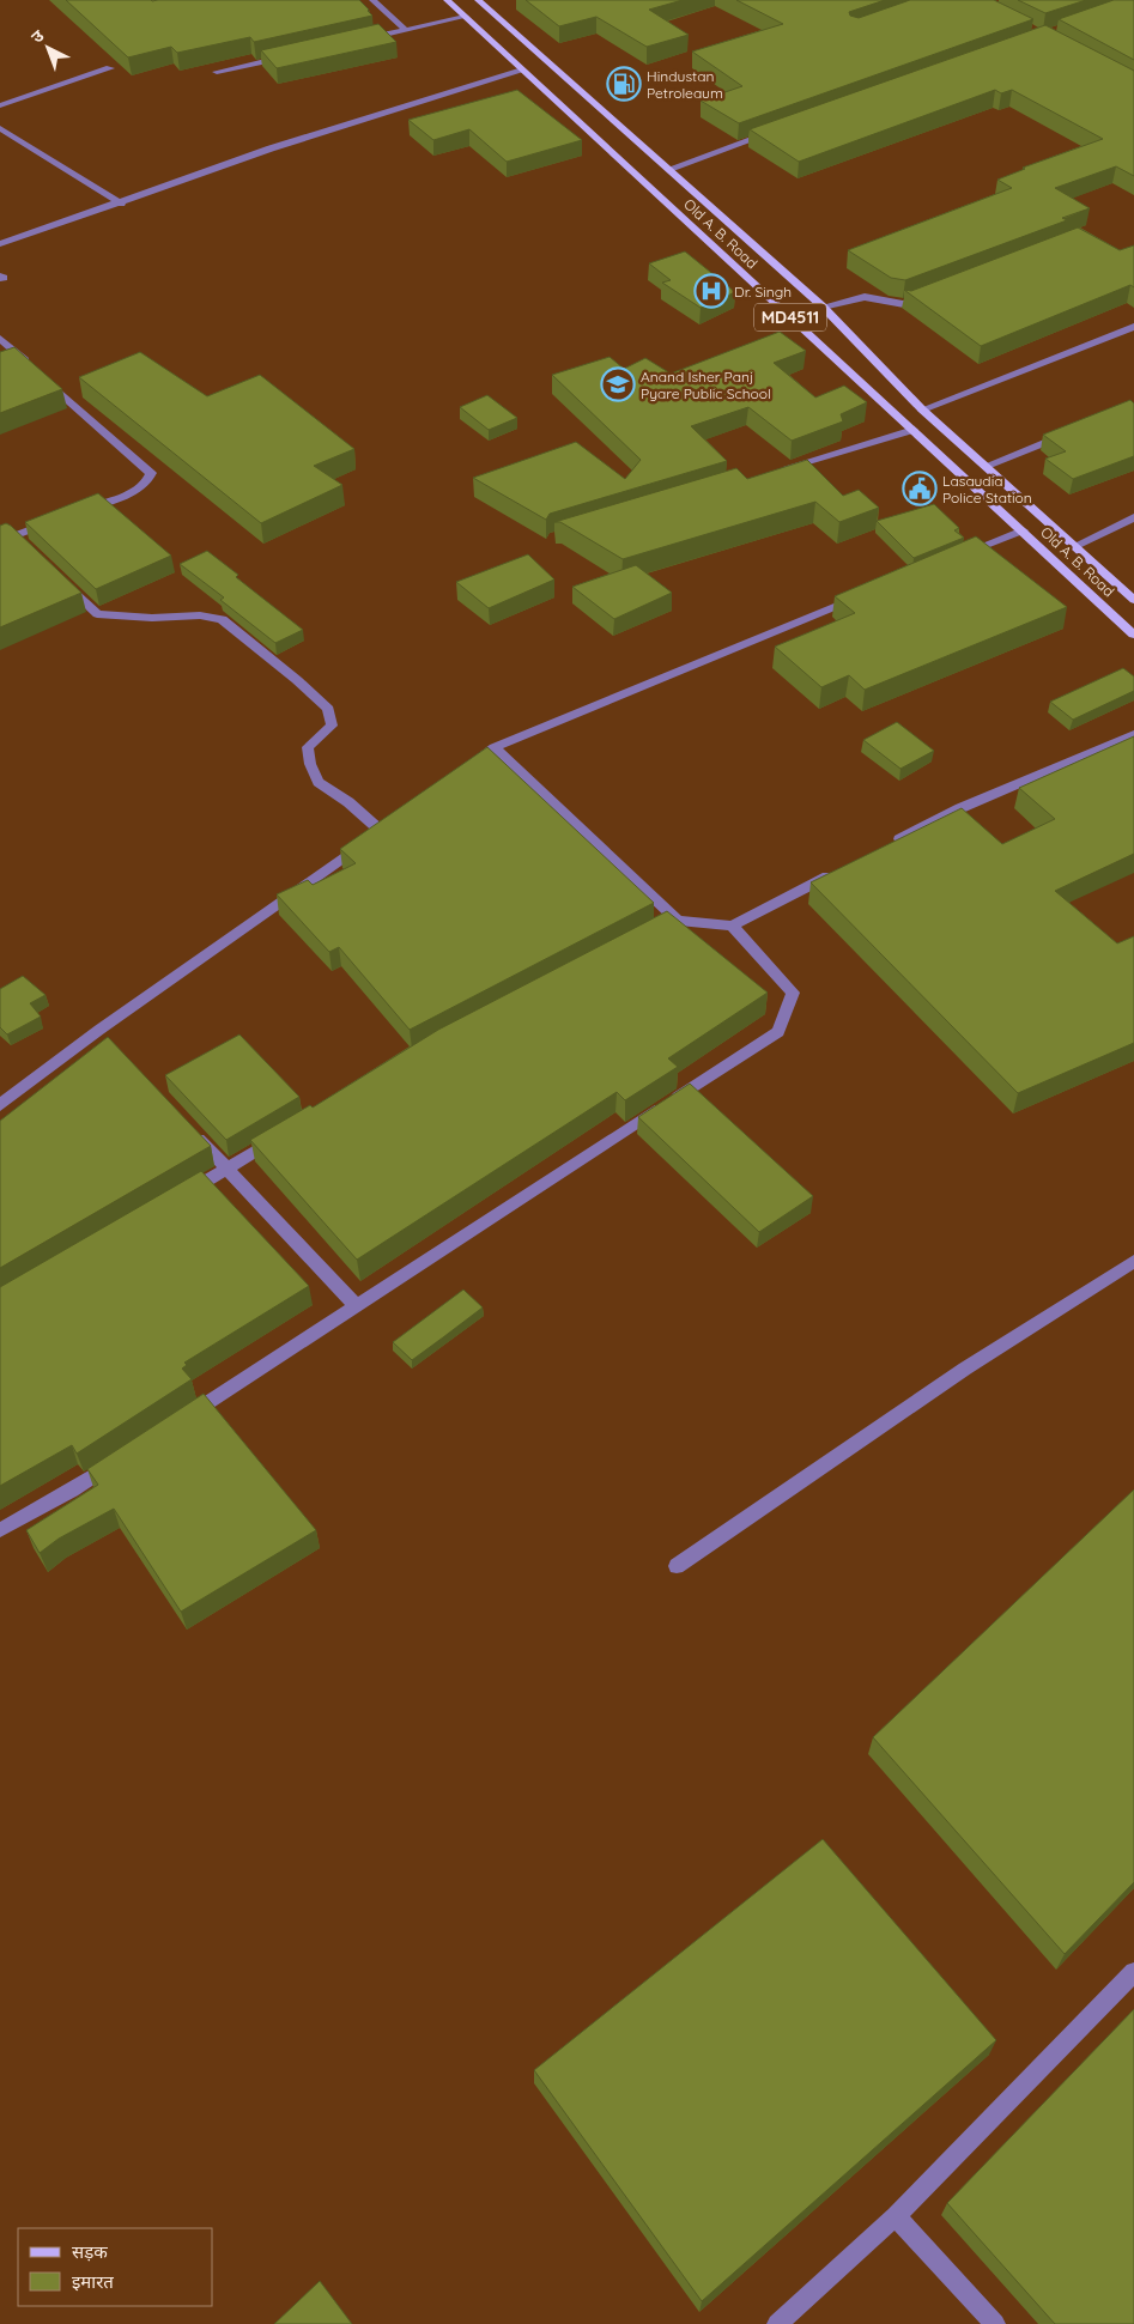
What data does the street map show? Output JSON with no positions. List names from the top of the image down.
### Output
{
  "streets": {
    "main road": ["Old A. B. Road", "MD4511"]
  },
  "places": {
    "fuel station": ["Hindustan Petroleaum"],
    "hospital": ["Dr. Singh"],
    "school or university": ["Anand Isher Panj Pyare Public School"],
    "public building": ["Lasaudia Police Station"]
  },
  "legend": ["सड़क", "इमारत"],
  "north": "top left"
}
